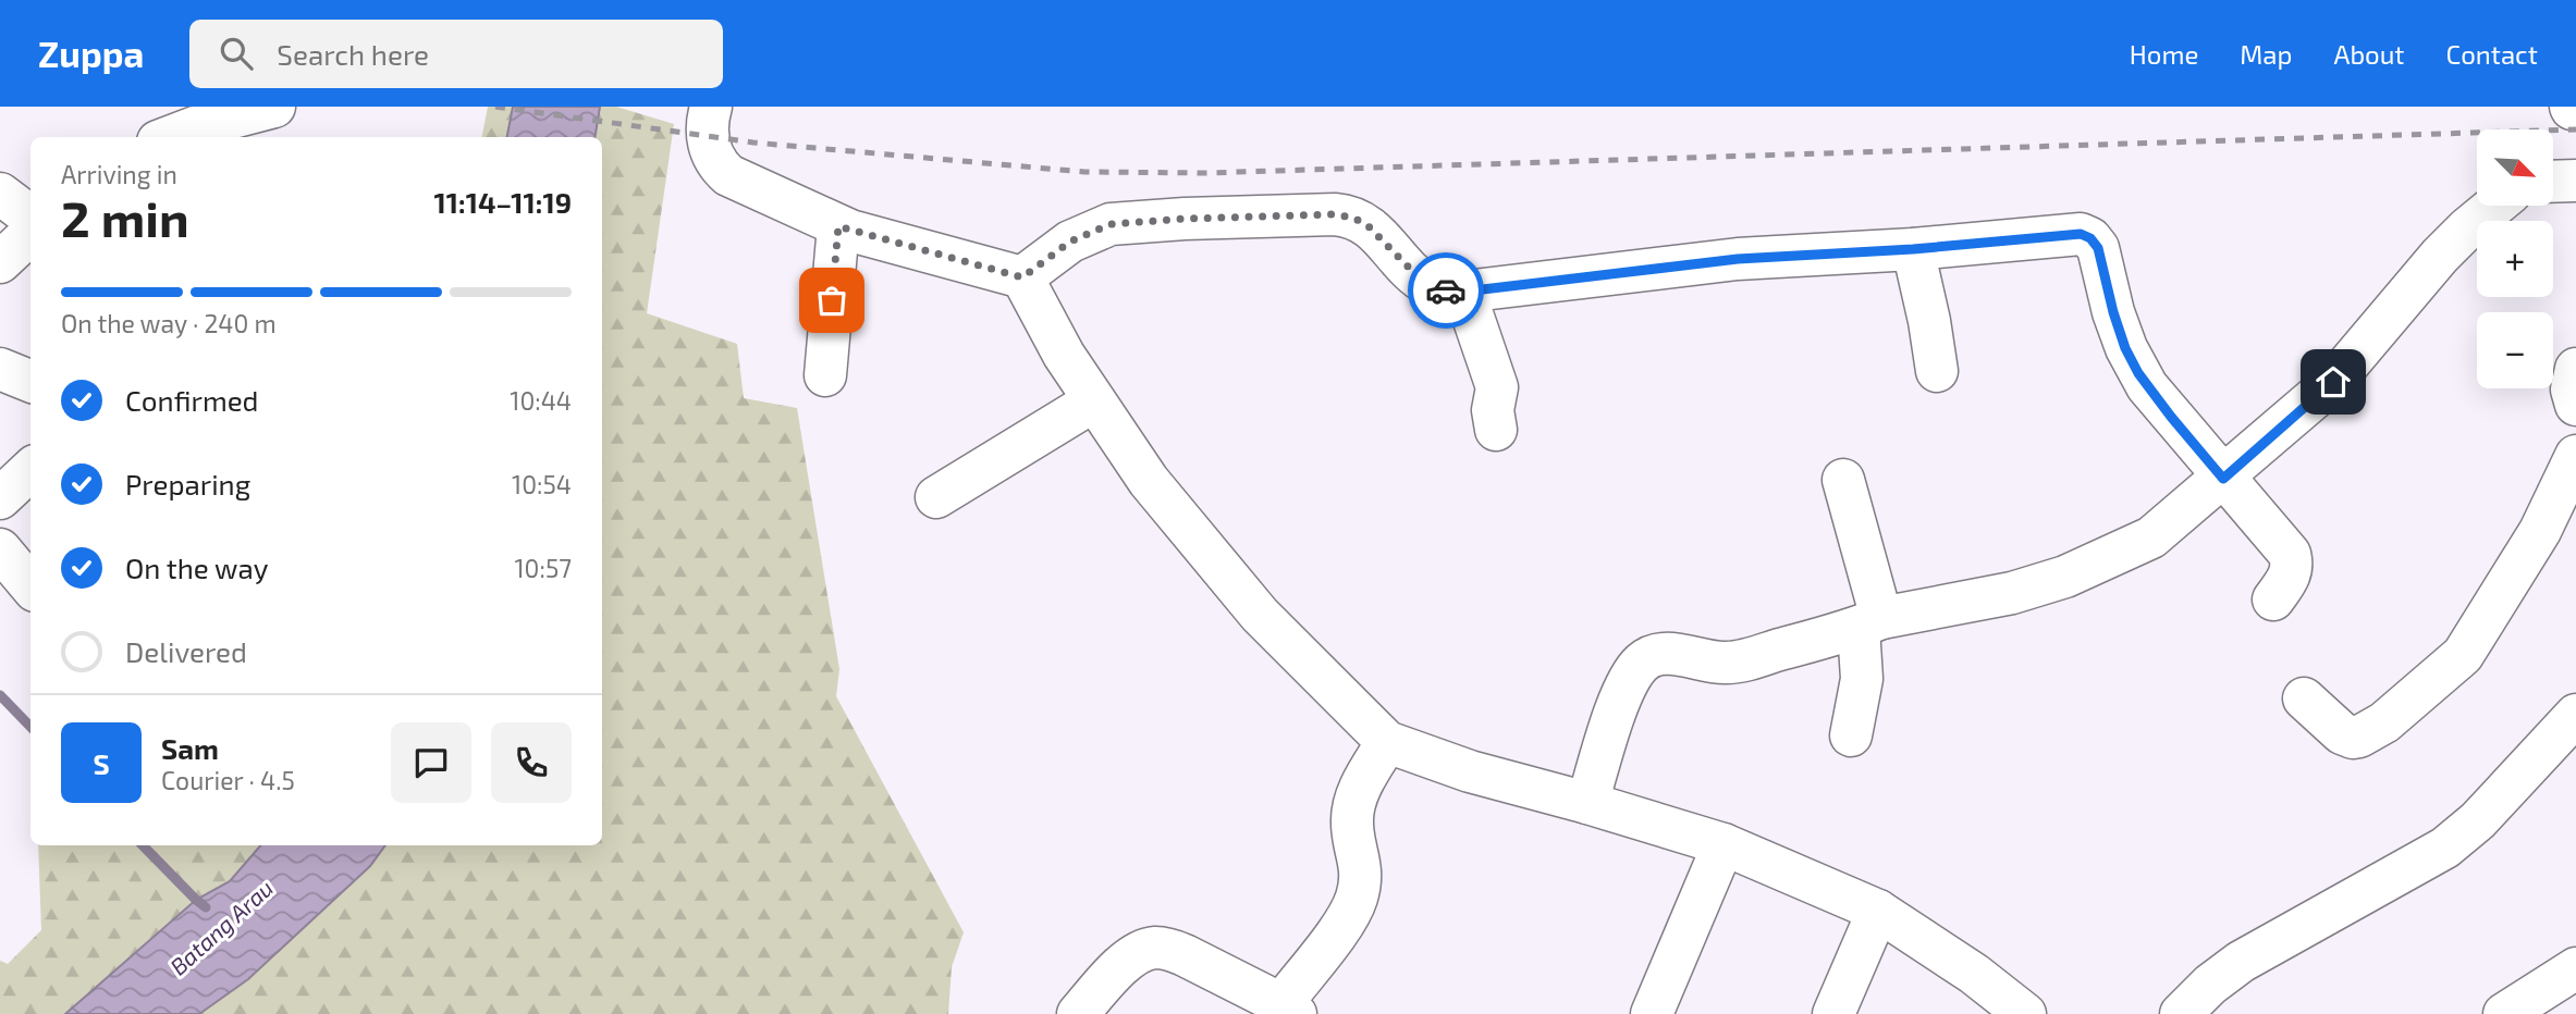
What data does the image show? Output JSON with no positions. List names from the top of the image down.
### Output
{
  "water": ["Batang Arau"],
  "north": "bottom right",
  "page": {
    "header": "Zuppa",
    "search": "Search here",
    "nav": [
      "Home",
      "Map",
      "About",
      "Contact"
    ],
    "map_buttons": ["+", "−"],
    "heading": ["2 min", "Arriving in", "11:14–11:19"],
    "panel": ["Sam", "Courier · 4.5"],
    "bar": "On the way · 240 m",
    "list": [
      ["Confirmed", "10:44"],
      ["Preparing", "10:54"],
      ["On the way", "10:57"],
      "Delivered"
    ],
    "round": "S"
  }
}
